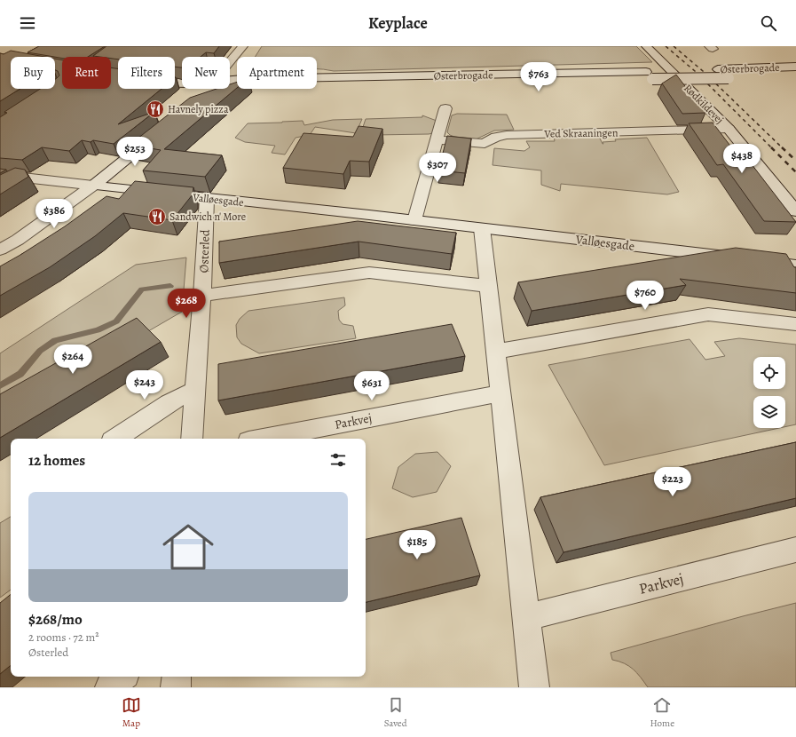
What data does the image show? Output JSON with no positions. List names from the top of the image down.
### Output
{
  "streets": {
    "street": [
      "Østerbrogade",
      "Rødkildevej",
      "Ved Skraaningen",
      "Valløesgade",
      "Østerled",
      "Parkvej"
    ]
  },
  "crossings": [
    ["Rødkildevej", "Ved Skraaningen"],
    ["Valløesgade", "Østerled"]
  ],
  "places": {
    "restaurant": ["Havnely pizza", "Sandwich n' More"]
  },
  "page": {
    "header": "Keyplace",
    "chip": [
      "Buy",
      "Rent",
      "Filters",
      "New",
      "Apartment"
    ],
    "price": [
      "$763",
      "$253",
      "$438",
      "$307",
      "$386",
      "$760",
      "$268",
      "$264",
      "$243",
      "$631",
      "$223",
      "$185"
    ],
    "heading": "12 homes",
    "list": [
      {
        "name": "$268/mo",
        "note": "2 rooms · 72 m² · Østerled"
      }
    ],
    "tabs": ["Map", "Saved", "Home"]
  }
}
